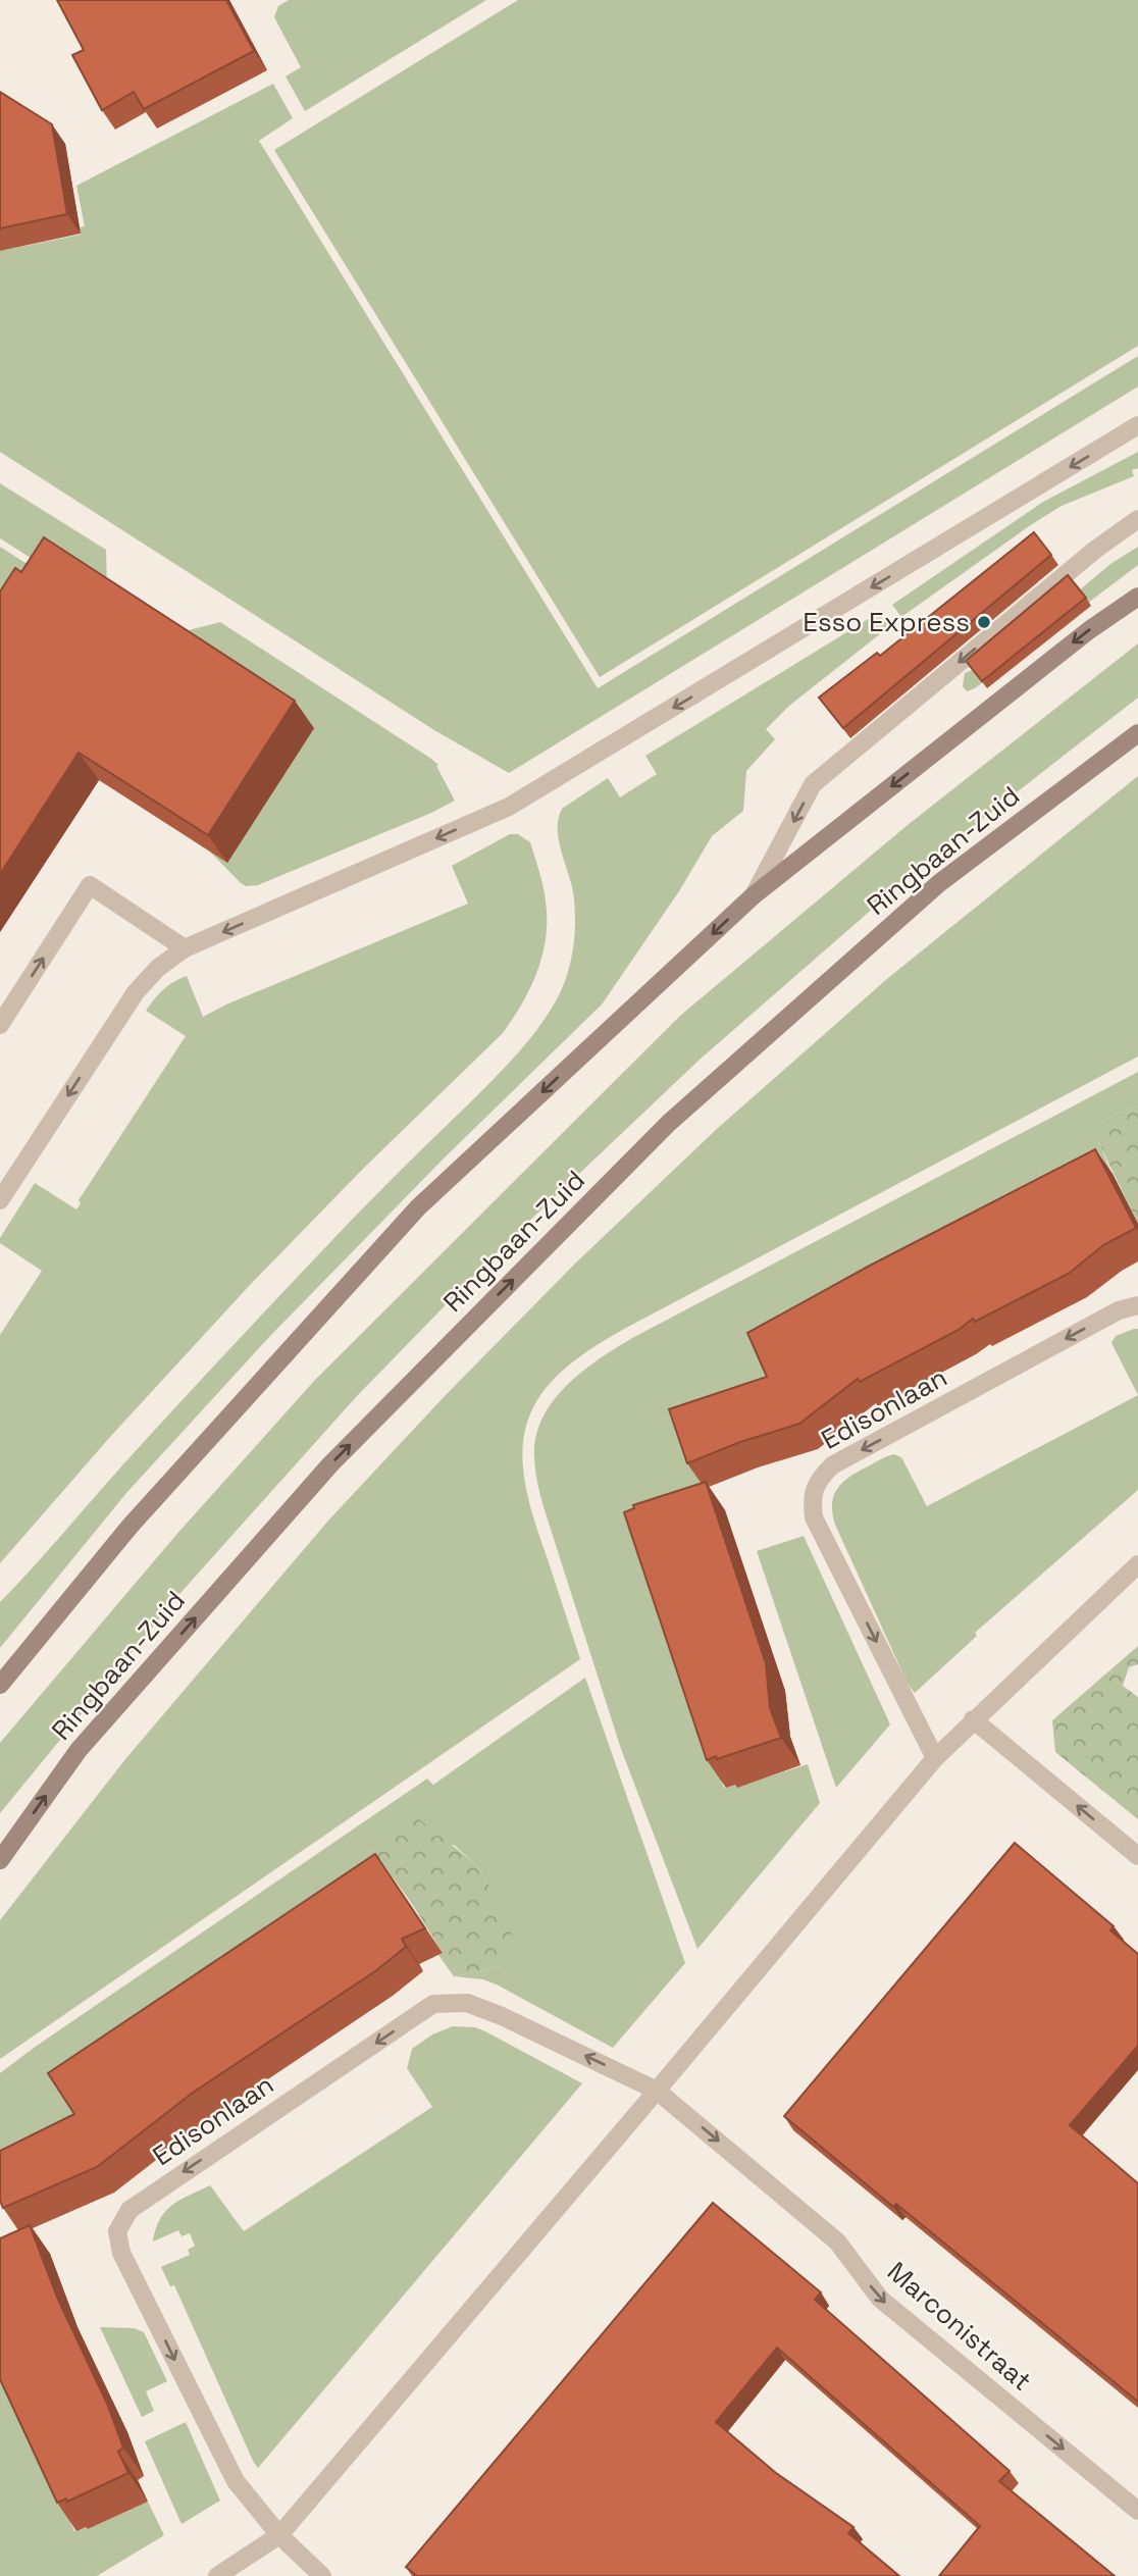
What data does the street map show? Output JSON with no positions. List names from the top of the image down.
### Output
{
  "streets": {
    "main road": ["Ringbaan-Zuid"],
    "street": ["Edisonlaan", "Marconistraat"]
  },
  "crossings": [
    ["Edisonlaan", "Marconistraat"]
  ],
  "one_way": ["Marconistraat"],
  "places": ["Esso Express"]
}
